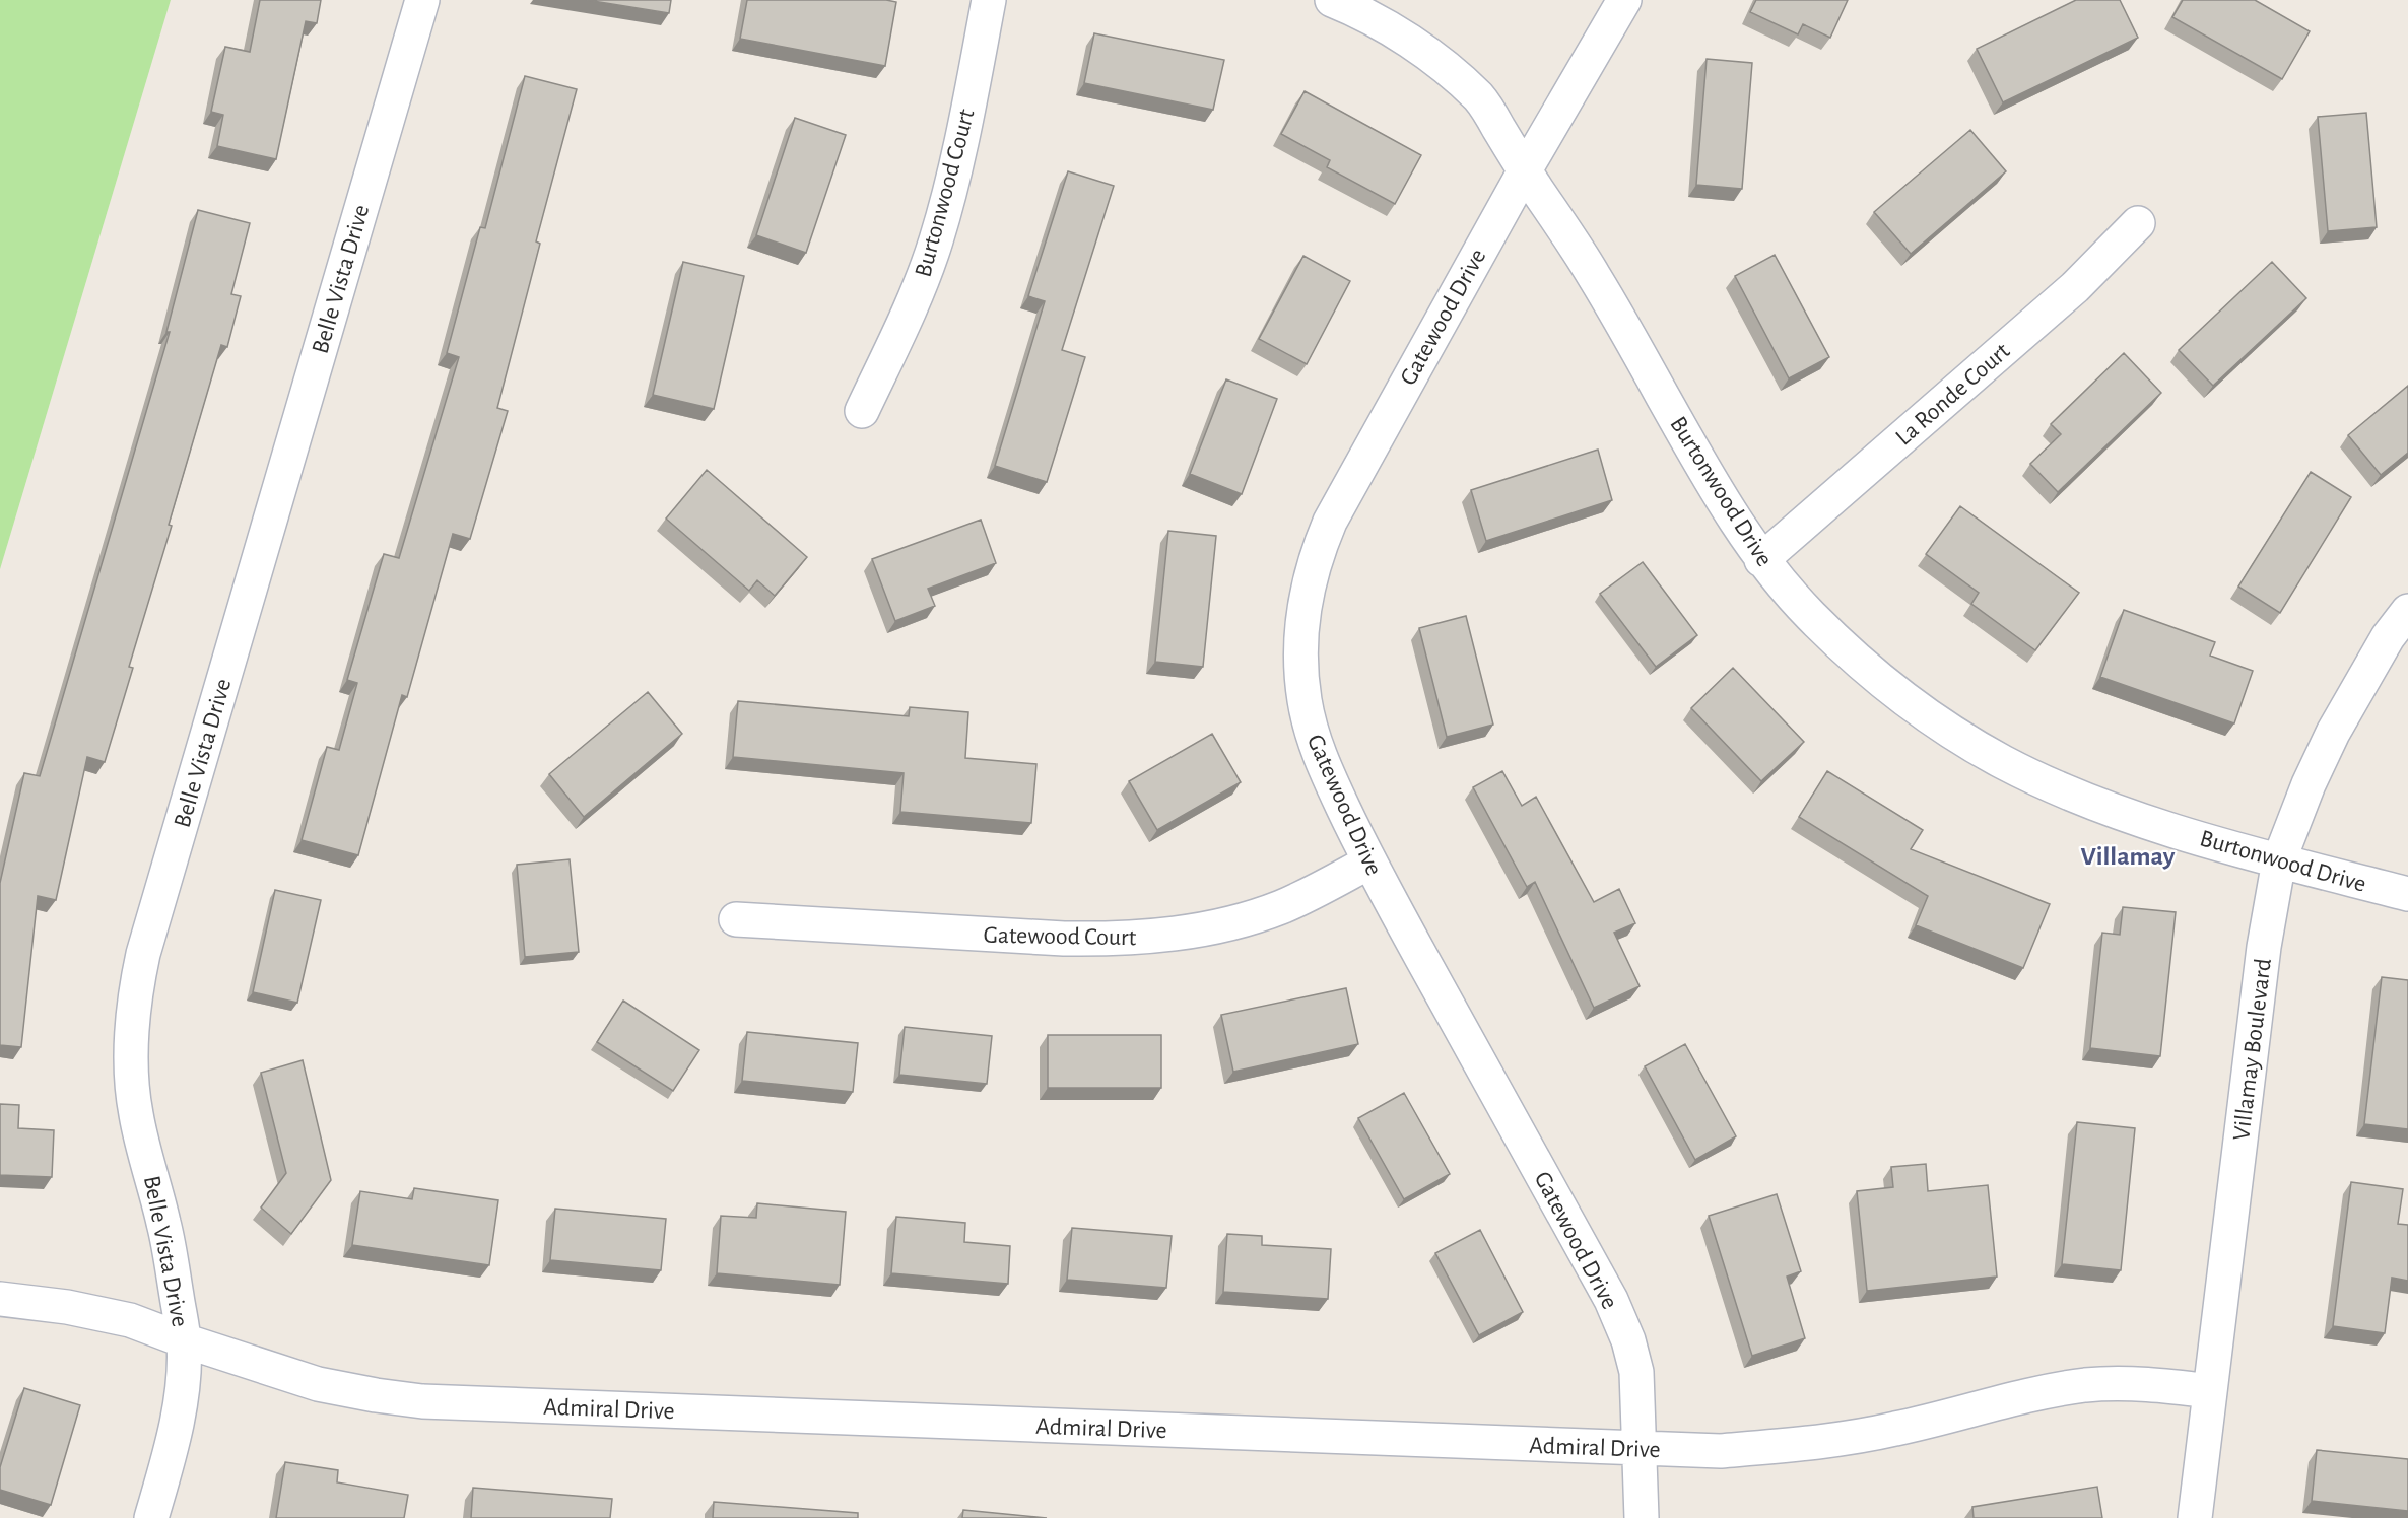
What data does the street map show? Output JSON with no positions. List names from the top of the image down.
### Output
{
  "streets": {
    "street": [
      "Burtonwood Court",
      "Belle Vista Drive",
      "Gatewood Drive",
      "La Ronde Court",
      "Burtonwood Drive",
      "Gatewood Court",
      "Villamay Boulevard",
      "Admiral Drive"
    ]
  },
  "crossings": [
    ["Belle Vista Drive", "Admiral Drive"],
    ["Gatewood Drive", "Burtonwood Drive"],
    ["Gatewood Drive", "Gatewood Court"],
    ["Gatewood Drive", "Admiral Drive"],
    ["La Ronde Court", "Burtonwood Drive"],
    ["Burtonwood Drive", "Villamay Boulevard"],
    ["Villamay Boulevard", "Admiral Drive"]
  ],
  "districts": ["Villamay"]
}
